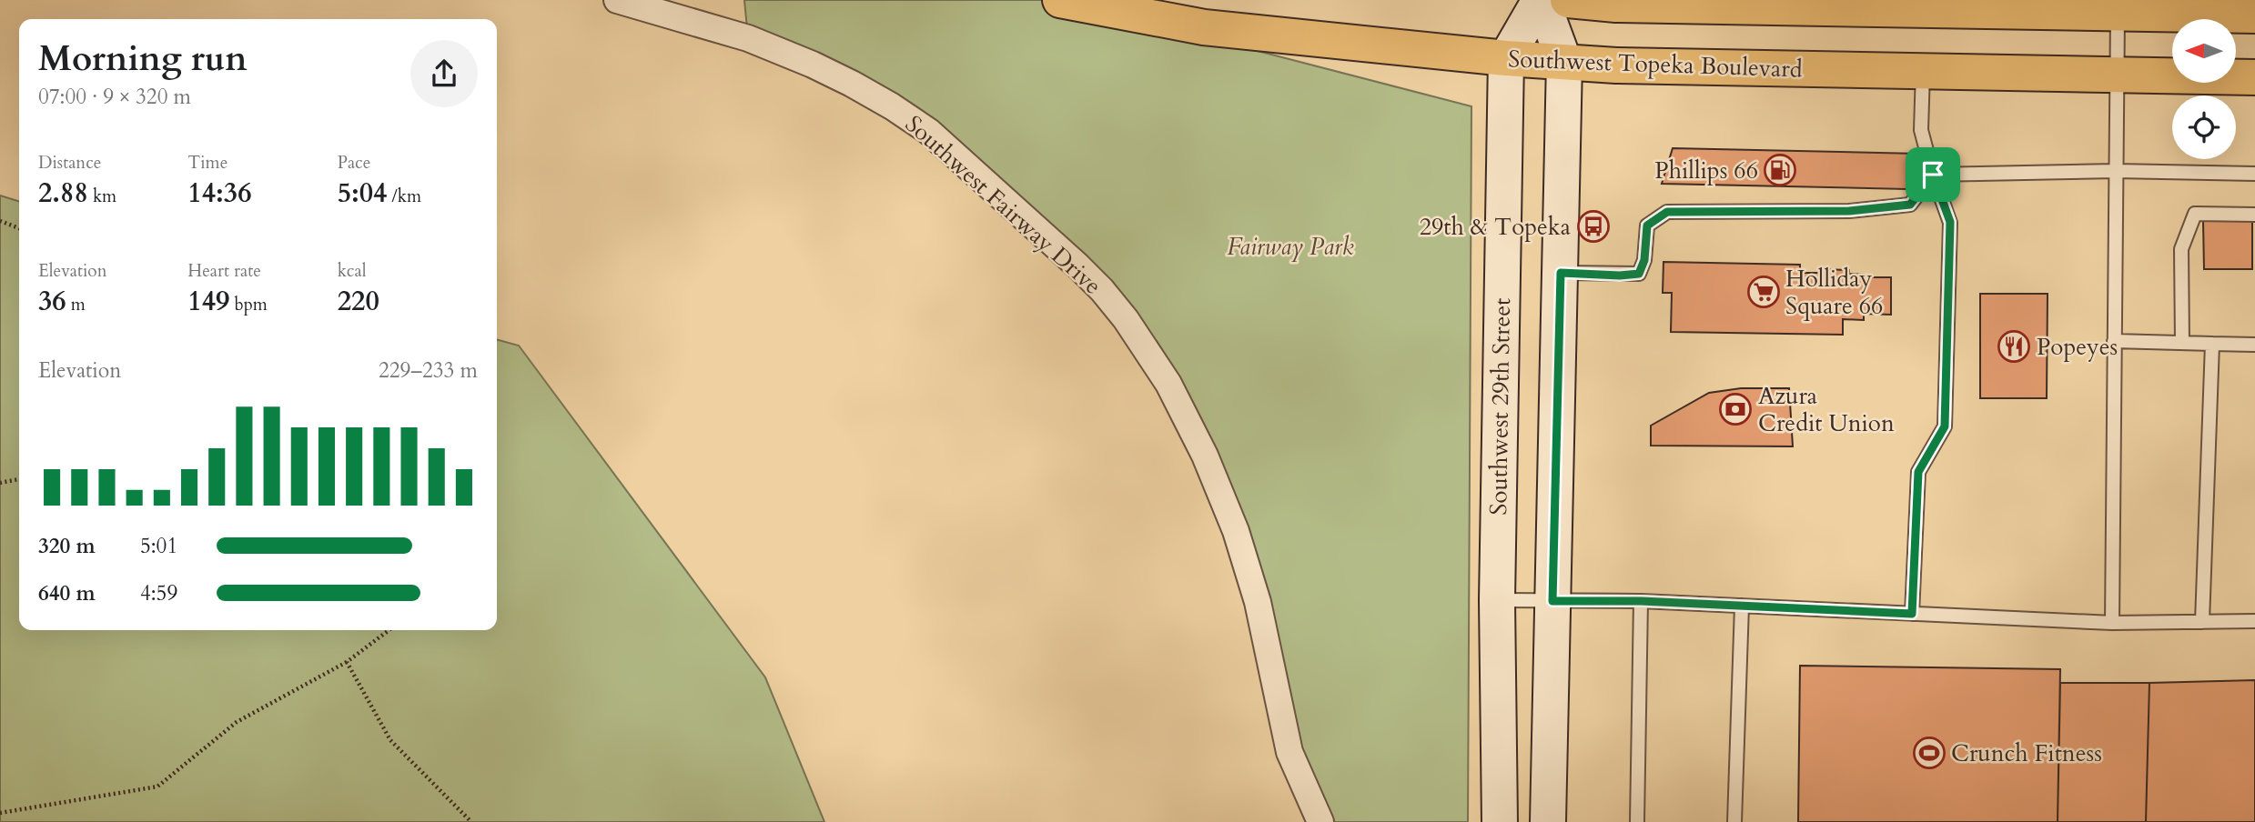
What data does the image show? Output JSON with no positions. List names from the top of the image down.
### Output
{
  "streets": {
    "main road": ["Southwest Topeka Boulevard", "Southwest 29th Street"],
    "street": ["Southwest Fairway Drive"]
  },
  "crossings": [
    ["Southwest Topeka Boulevard", "Southwest 29th Street"]
  ],
  "parks": ["Fairway Park"],
  "places": {
    "fuel station": ["Phillips 66"],
    "bus stop": ["29th & Topeka"],
    "supermarket": ["Holliday Square 66"],
    "restaurant": ["Popeyes"],
    "bank": ["Azura Credit Union"],
    "sports": ["Crunch Fitness"]
  },
  "north": "left",
  "page": {
    "heading": ["Morning run", "07:00 · 9 × 320 m"],
    "stats": [
      ["Distance", "2.88 km"],
      ["Time", "14:36"],
      ["Pace", "5:04 /km"],
      ["Elevation", "36 m"],
      ["Heart rate", "149 bpm"],
      ["kcal", "220"]
    ],
    "chart": ["Elevation", "229–233 m"],
    "list": [
      {
        "name": "320 m",
        "note": "5:01"
      },
      {
        "name": "640 m",
        "note": "4:59"
      }
    ]
  }
}
